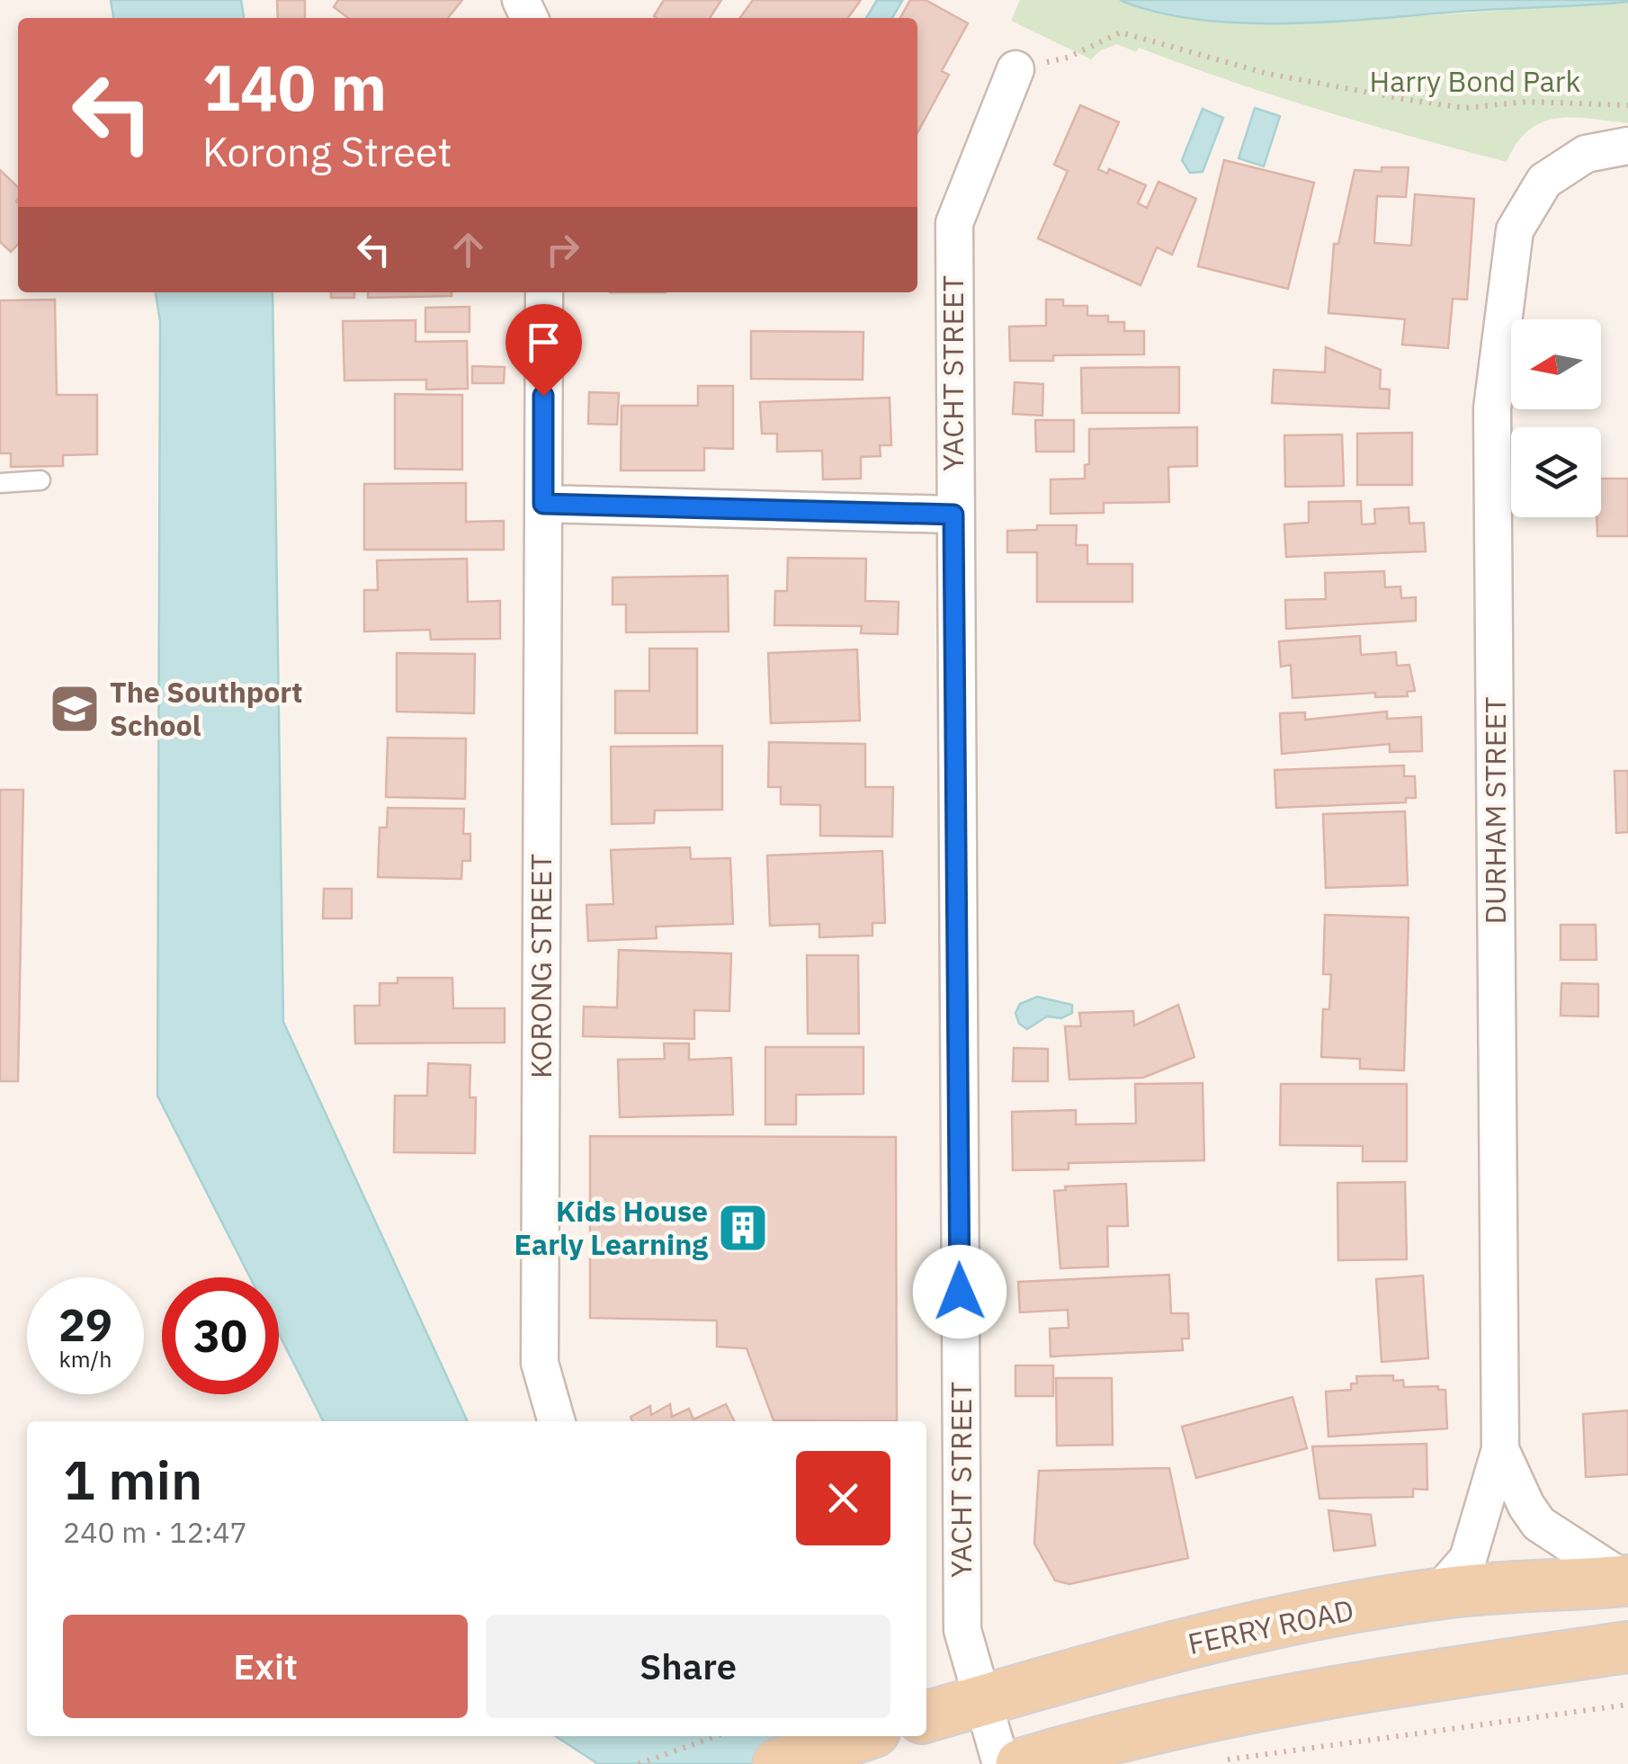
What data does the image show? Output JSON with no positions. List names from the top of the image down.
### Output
{
  "streets": {
    "main road": ["FERRY ROAD"],
    "street": ["YACHT STREET", "DURHAM STREET", "KORONG STREET"]
  },
  "crossings": [
    ["YACHT STREET", "FERRY ROAD"],
    ["DURHAM STREET", "FERRY ROAD"]
  ],
  "parks": ["Harry Bond Park"],
  "places": {
    "school or university": ["The Southport School"],
    "building": ["Kids House Early Learning"]
  },
  "north": "left",
  "page": {
    "turn": ["140 m", "Korong Street"],
    "speed": "29 km/h",
    "limit": "30",
    "heading": ["1 min", "240 m · 12:47"],
    "buttons": ["Exit", "Share"]
  }
}
